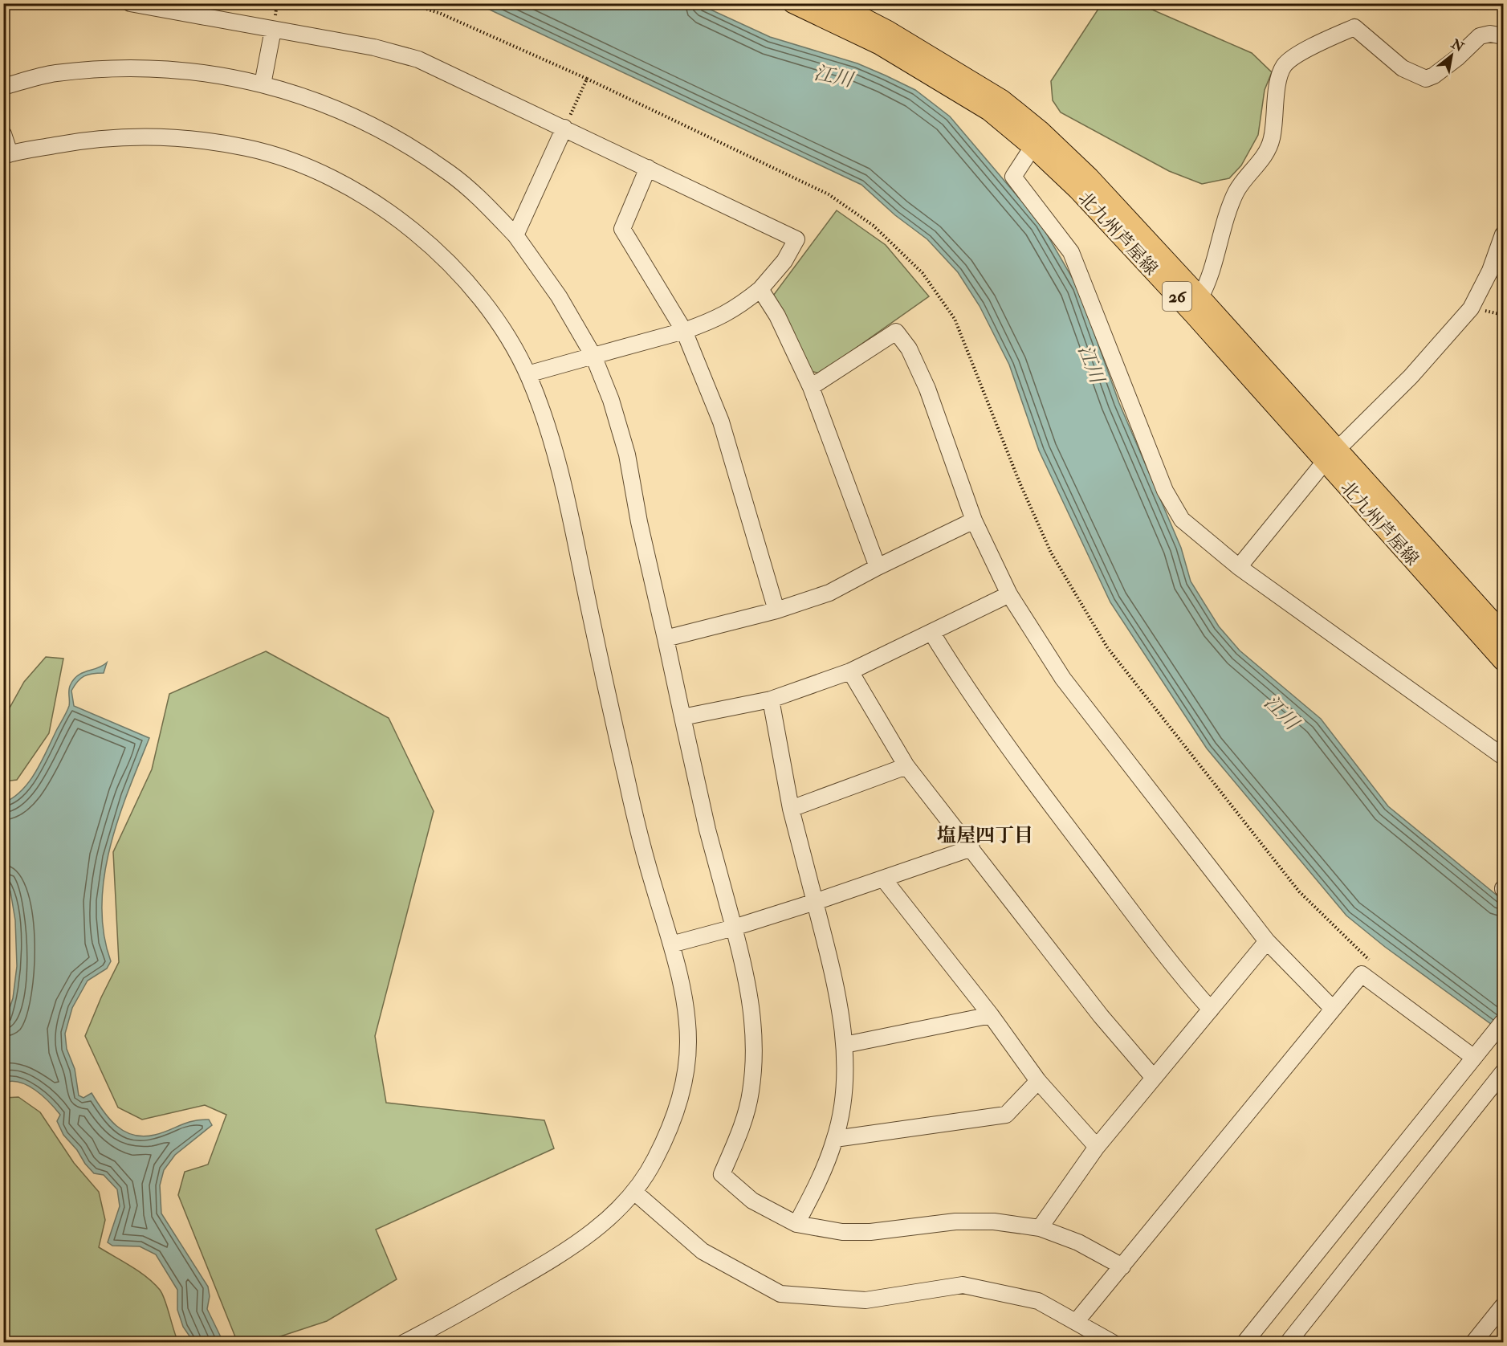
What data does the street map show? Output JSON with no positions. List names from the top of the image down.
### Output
{
  "streets": {
    "main road": ["北九州芦屋線", "26"]
  },
  "districts": ["塩屋四丁目"],
  "water": ["江川"],
  "north": "top right"
}
